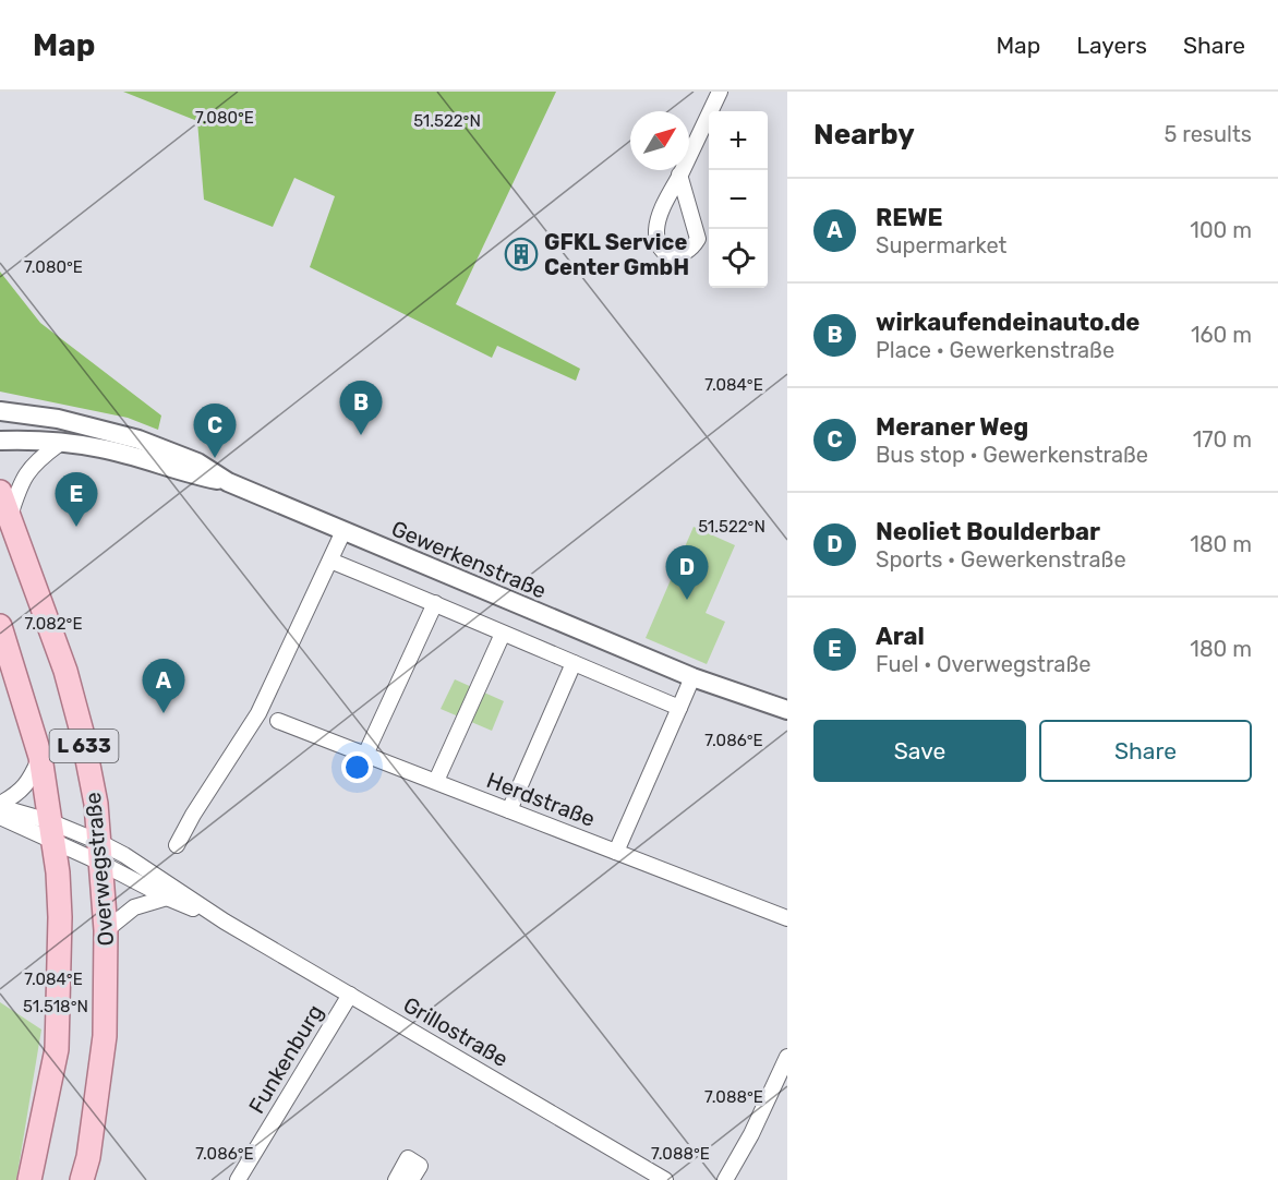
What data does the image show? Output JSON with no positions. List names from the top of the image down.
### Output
{
  "streets": {
    "main road": ["L 633", "Overwegstraße"],
    "street": [
      "Gewerkenstraße",
      "Herdstraße",
      "Grillostraße",
      "Funkenburg"
    ]
  },
  "crossings": [
    ["Overwegstraße", "Grillostraße"],
    ["Grillostraße", "Funkenburg"]
  ],
  "places": {
    "building": ["GFKL Service Center GmbH"]
  },
  "north": "top right",
  "page": {
    "header": "Map",
    "nav": ["Map", "Layers", "Share"],
    "heading": ["Nearby", "5 results"],
    "map_buttons": ["+", "−"],
    "list": [
      {
        "mark": "A",
        "name": "REWE",
        "note": "Supermarket",
        "value": "100 m"
      },
      {
        "mark": "B",
        "name": "wirkaufendeinauto.de",
        "note": "Place · Gewerkenstraße",
        "value": "160 m"
      },
      {
        "mark": "C",
        "name": "Meraner Weg",
        "note": "Bus stop · Gewerkenstraße",
        "value": "170 m"
      },
      {
        "mark": "D",
        "name": "Neoliet Boulderbar",
        "note": "Sports · Gewerkenstraße",
        "value": "180 m"
      },
      {
        "mark": "E",
        "name": "Aral",
        "note": "Fuel · Overwegstraße",
        "value": "180 m"
      }
    ],
    "pins": [
      "B",
      "C",
      "E",
      "D",
      "A"
    ],
    "buttons": ["Save", "Share"]
  },
  "coordinates": [
    "7.080°E",
    "51.522°N",
    "7.084°E",
    "7.082°E",
    "7.086°E",
    "51.518°N",
    "7.088°E"
  ]
}
